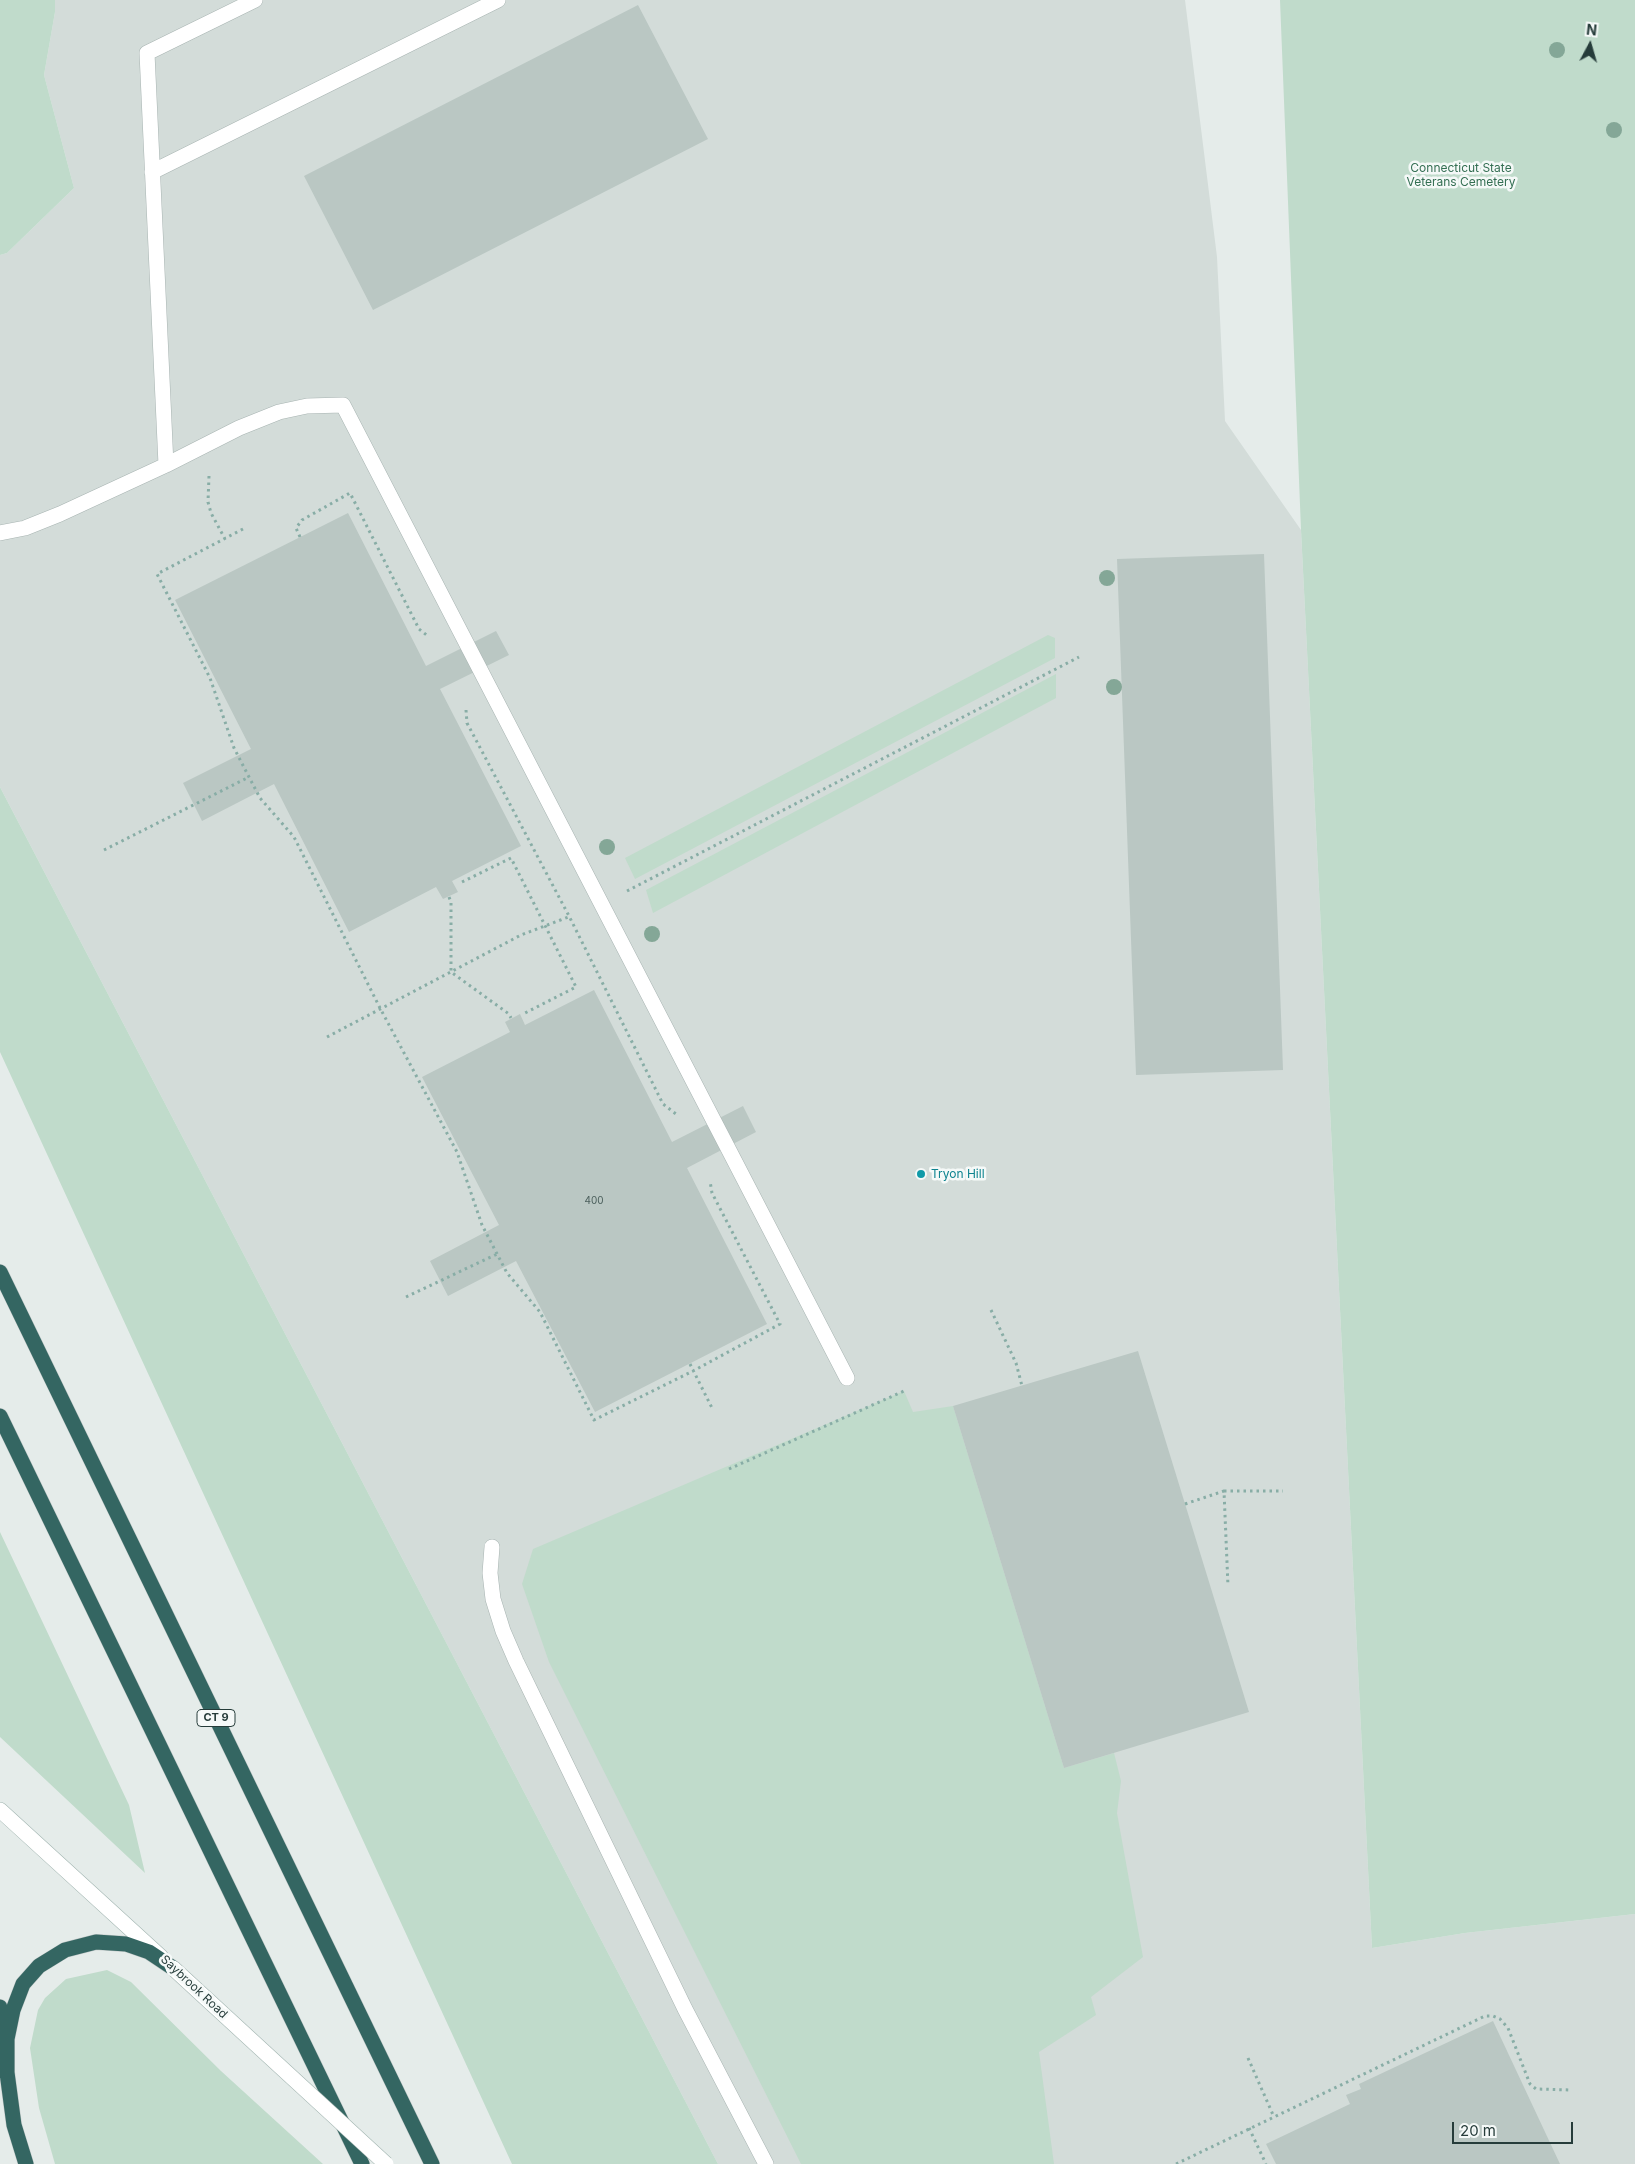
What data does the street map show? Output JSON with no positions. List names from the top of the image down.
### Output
{
  "streets": {
    "highway": ["CT 9"],
    "main road": ["Saybrook Road"]
  },
  "parks": ["Connecticut State Veterans Cemetery"],
  "places": ["Tryon Hill"],
  "house_numbers": ["400"],
  "scale_bar": "20 m",
  "north": "top"
}
